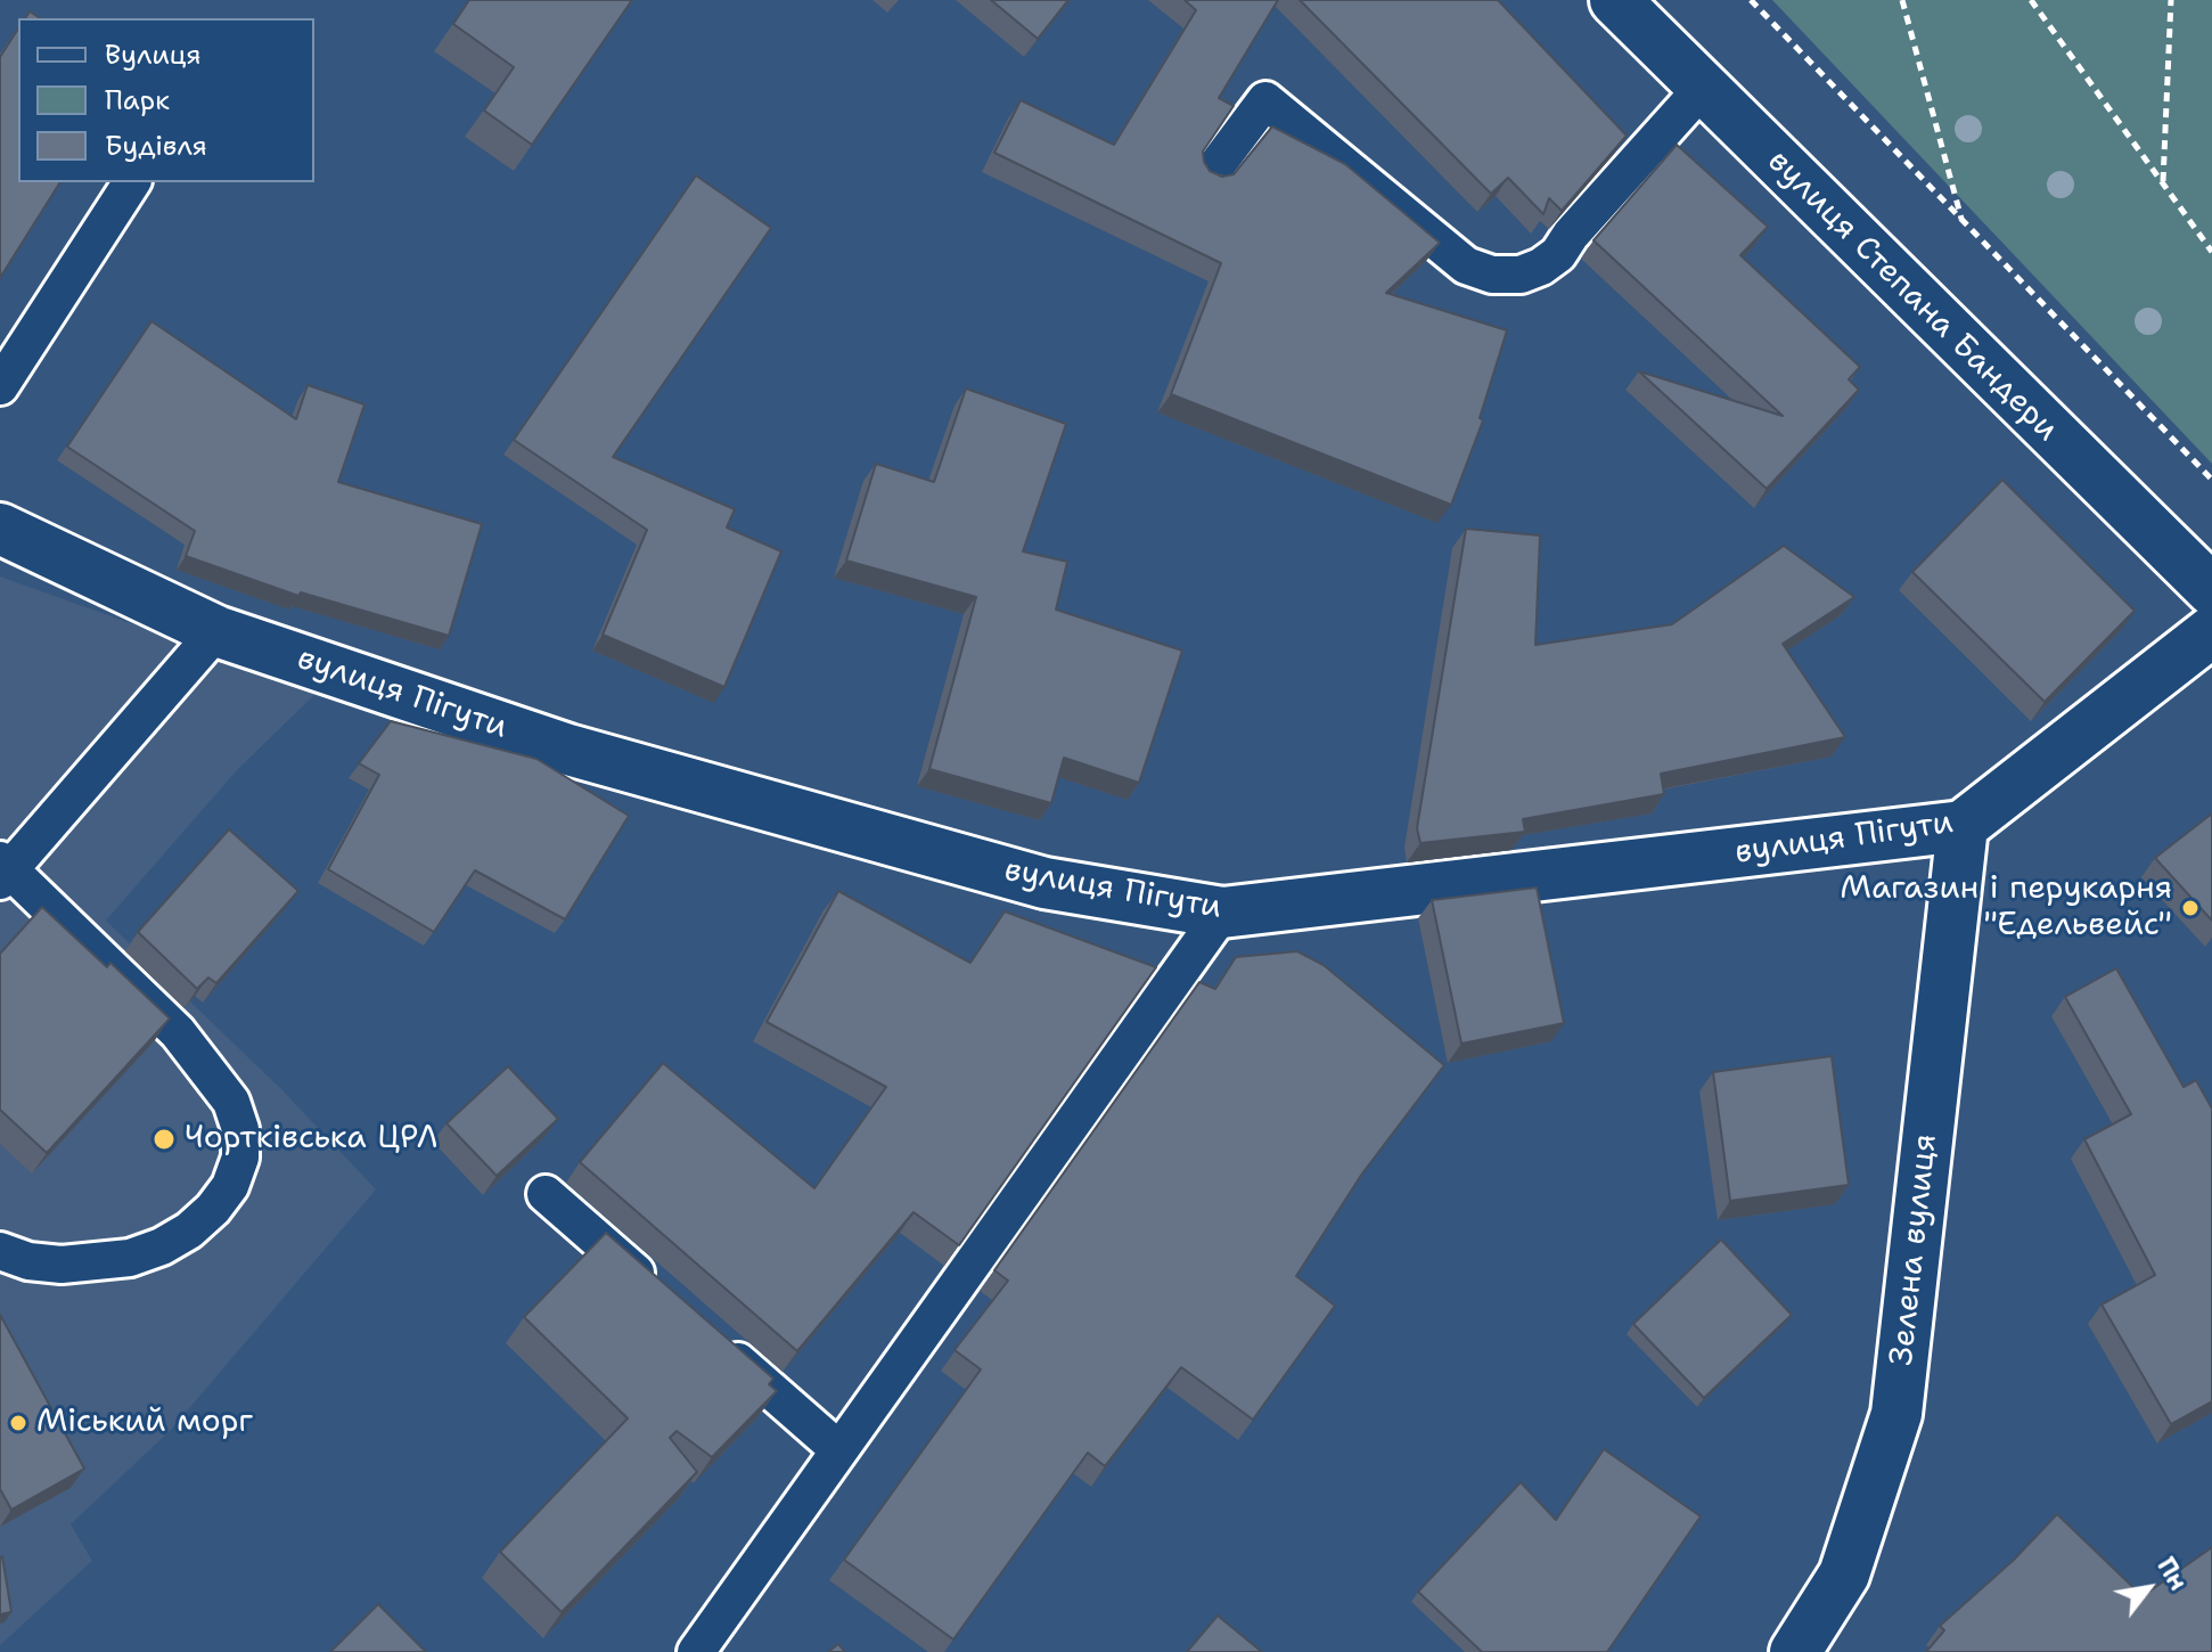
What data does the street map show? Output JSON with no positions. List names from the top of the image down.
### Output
{
  "streets": {
    "street": ["вулиця Степана Бандери", "вулиця Пігути", "Зелена вулиця"]
  },
  "crossings": [
    ["вулиця Пігути", "Зелена вулиця"]
  ],
  "places": ["Магазин і перукарня \"Едельвейс\"", "Чортківська ЦРЛ", "Міський морг"],
  "legend": ["Вулиця", "Парк", "Будівля"],
  "north": "top right"
}
